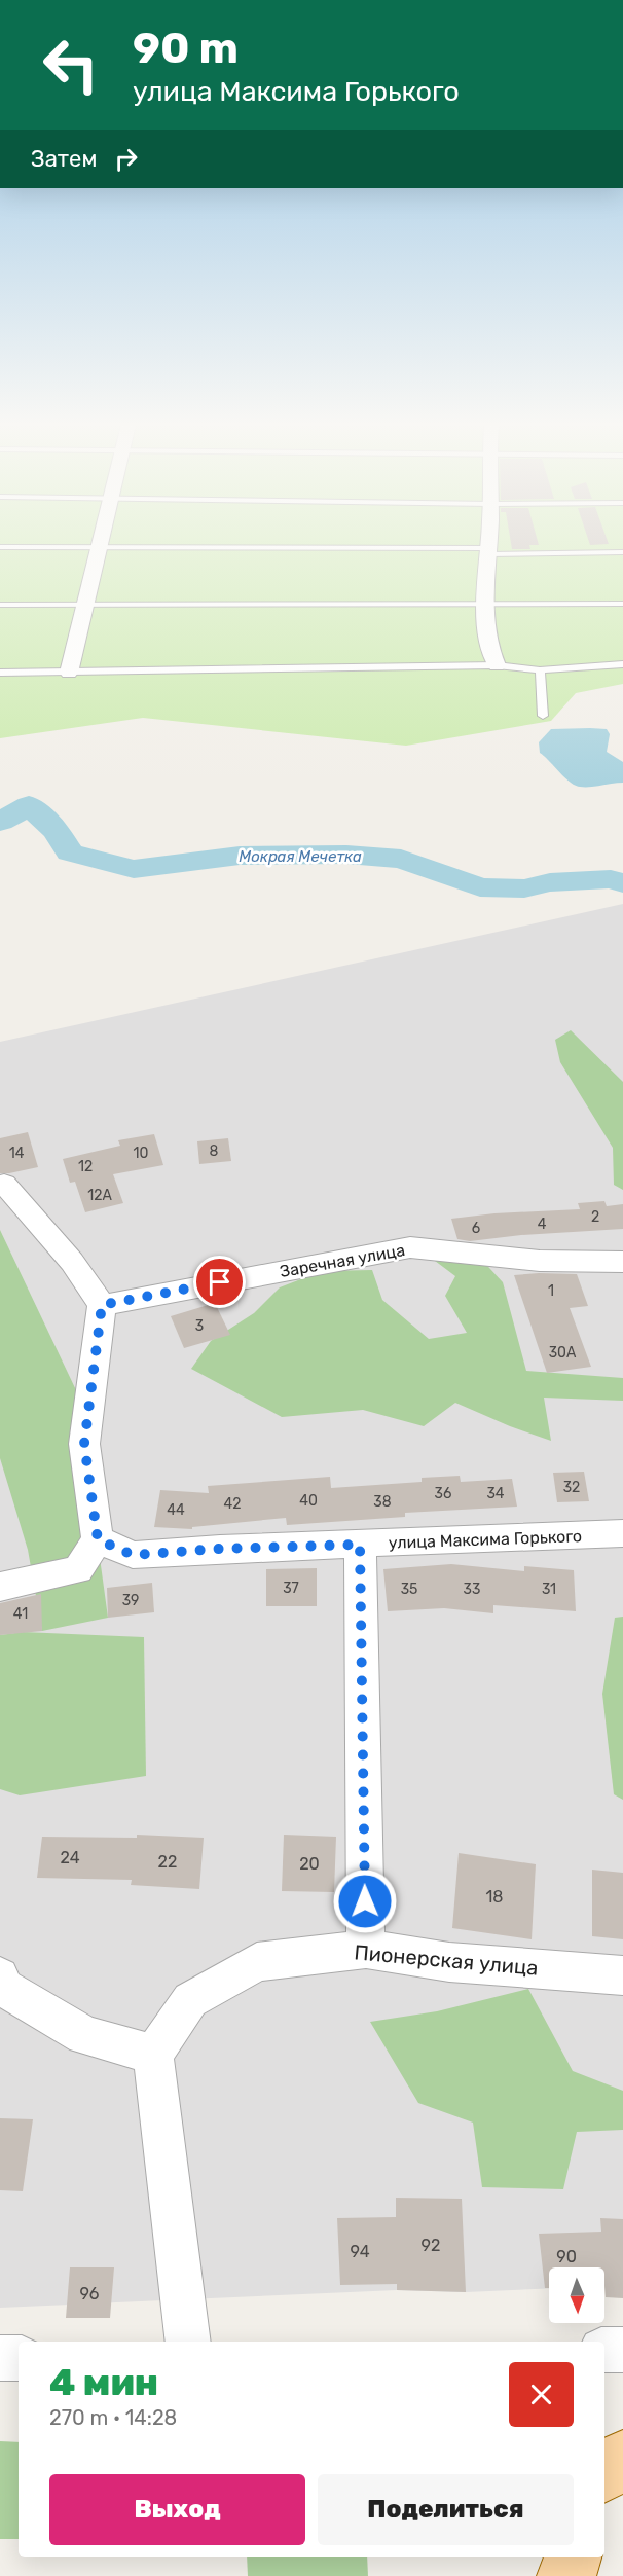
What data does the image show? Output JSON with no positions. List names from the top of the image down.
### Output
{
  "streets": {
    "street": ["Заречная улица", "улица Максима Горького", "Пионерская улица"]
  },
  "water": ["Мокрая Мечетка"],
  "house_numbers": [
    "8",
    "14",
    "10",
    "12",
    "12А",
    "2",
    "4",
    "6",
    "1",
    "3",
    "30А",
    "32",
    "36",
    "34",
    "40",
    "38",
    "42",
    "44",
    "37",
    "35",
    "33",
    "31",
    "39",
    "41",
    "24",
    "22",
    "20",
    "18",
    "92",
    "94",
    "90",
    "96"
  ],
  "north": "bottom",
  "page": {
    "turn": ["90 m", "улица Максима Горького"],
    "then": "Затем",
    "heading": ["4 мин", "270 m · 14:28"],
    "buttons": ["Выход", "Поделиться"]
  }
}
